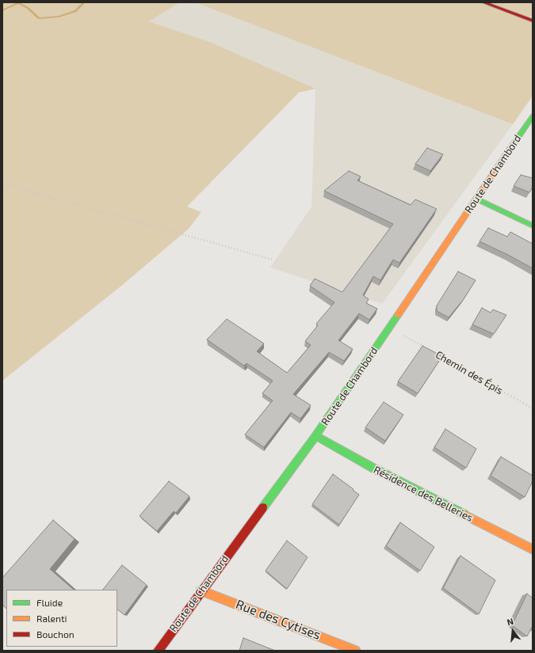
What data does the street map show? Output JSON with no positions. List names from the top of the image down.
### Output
{
  "streets": {
    "main road": ["Route de Chambord", "Résidence des Belleries", "Rue des Cytises"],
    "path": ["Chemin des Épis"]
  },
  "crossings": [
    ["Route de Chambord", "Chemin des Épis"],
    ["Route de Chambord", "Résidence des Belleries"],
    ["Route de Chambord", "Rue des Cytises"]
  ],
  "legend": ["Fluide", "Ralenti", "Bouchon"],
  "north": "top"
}
